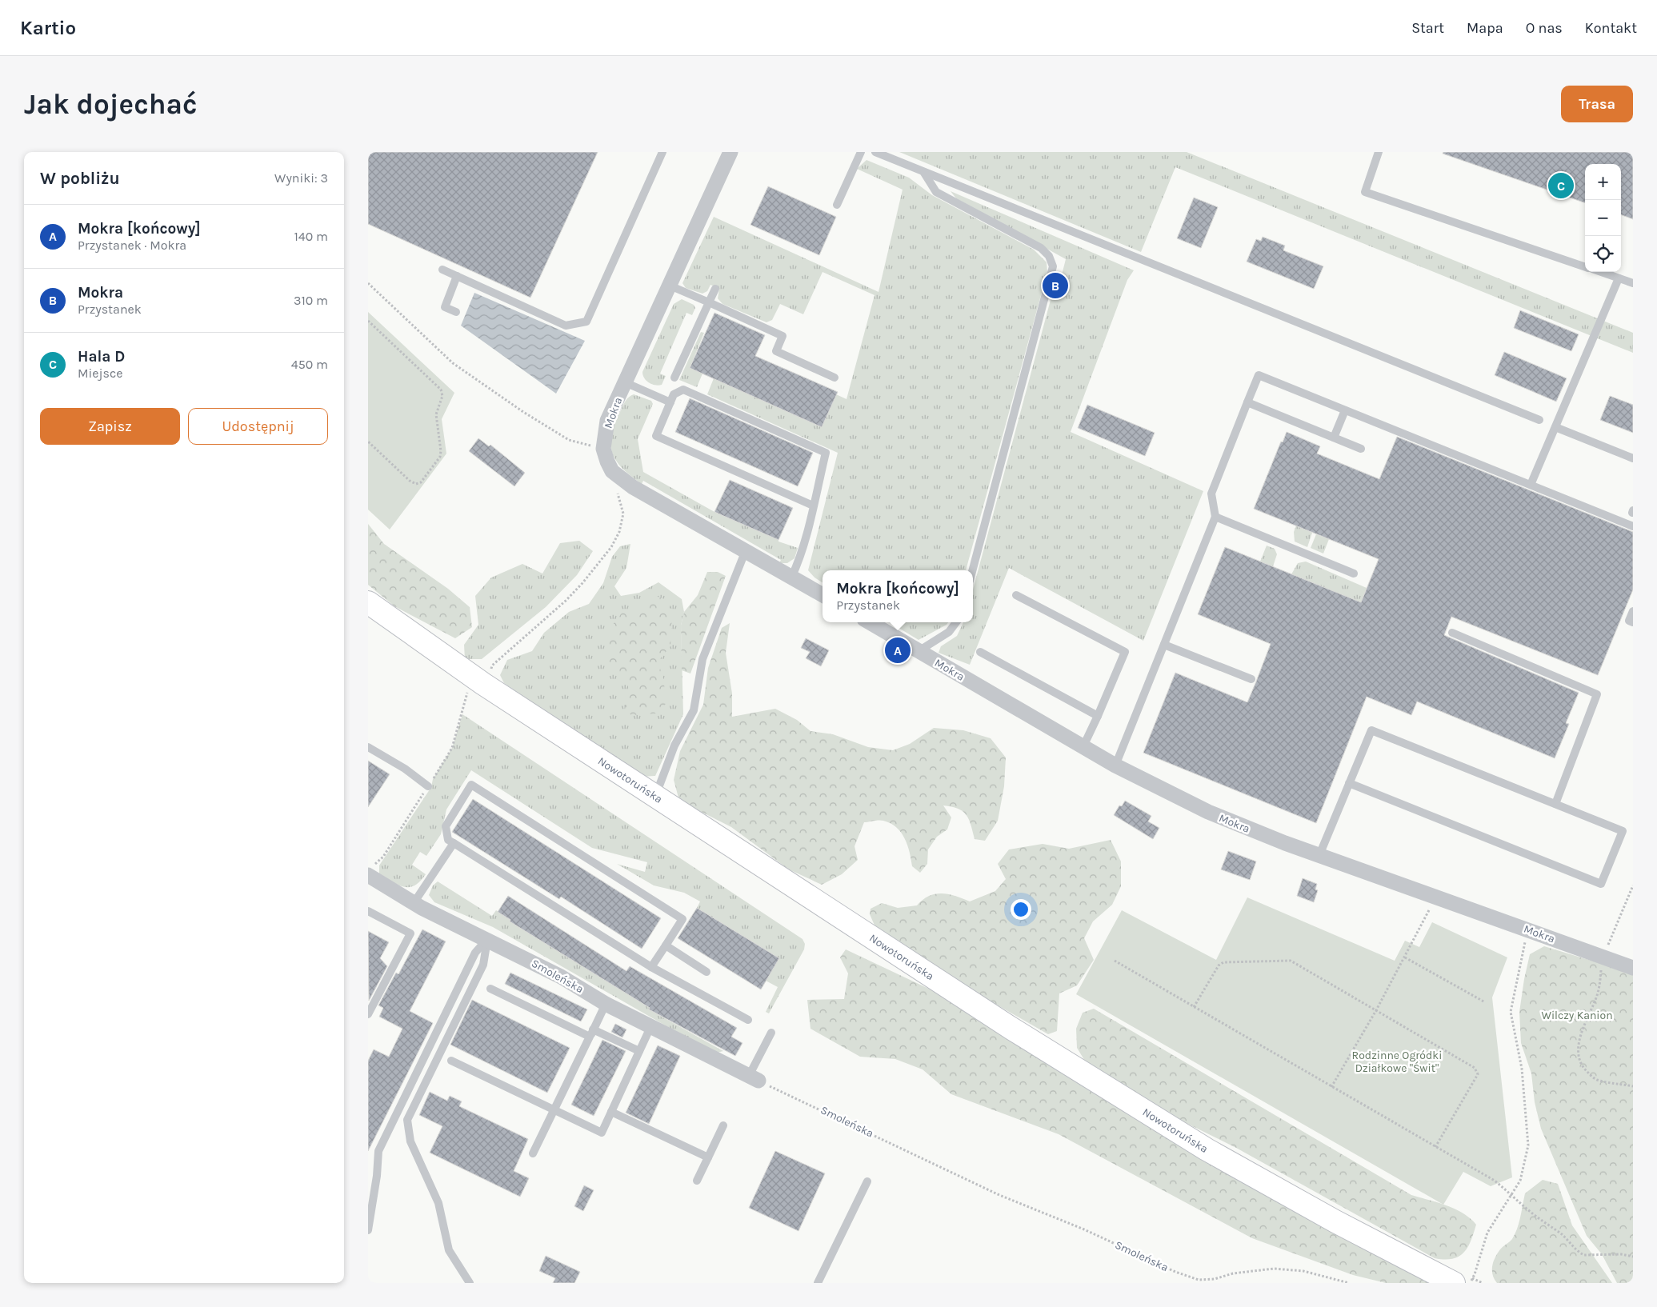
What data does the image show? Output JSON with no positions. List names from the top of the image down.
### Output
{
  "streets": {
    "main road": ["Nowotoruńska"],
    "street": ["Mokra", "Smoleńska"]
  },
  "parks": ["Wilczy Kanion", "Rodzinne Ogródki Działkowe \"Świt\""],
  "page": {
    "header": "Kartio",
    "nav": [
      "Start",
      "Mapa",
      "O nas",
      "Kontakt"
    ],
    "buttons": [
      "Trasa",
      ["Zapisz", "Udostępnij"]
    ],
    "title": "Jak dojechać",
    "heading": ["W pobliżu", "Wyniki: 3"],
    "map_buttons": ["+", "−"],
    "pins": ["C", "B", "A"],
    "list": [
      {
        "mark": "A",
        "name": "Mokra [końcowy]",
        "note": "Przystanek · Mokra",
        "value": "140 m"
      },
      {
        "mark": "B",
        "name": "Mokra",
        "note": "Przystanek",
        "value": "310 m"
      },
      {
        "mark": "C",
        "name": "Hala D",
        "note": "Miejsce",
        "value": "450 m"
      }
    ],
    "popup": ["Mokra [końcowy]", "Przystanek"]
  }
}
